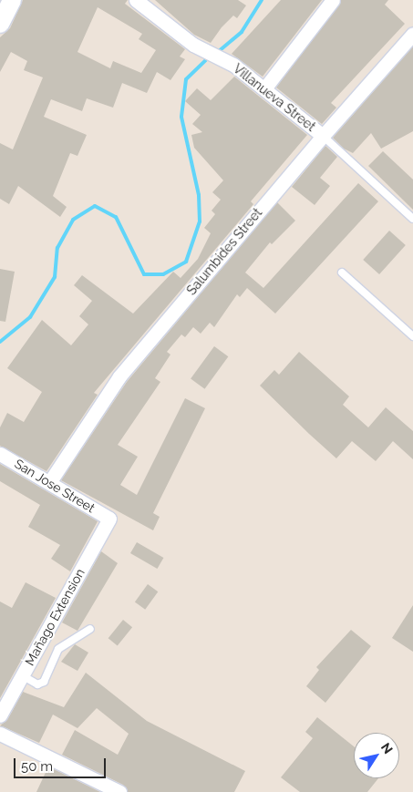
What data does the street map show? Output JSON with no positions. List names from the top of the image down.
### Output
{
  "streets": {
    "street": [
      "Villanueva Street",
      "Salumbides Street",
      "San Jose Street",
      "Mañago Extension"
    ]
  },
  "crossings": [
    ["Villanueva Street", "Salumbides Street"],
    ["Salumbides Street", "San Jose Street"],
    ["San Jose Street", "Mañago Extension"]
  ],
  "scale_bar": "50 m",
  "north": "top right"
}
